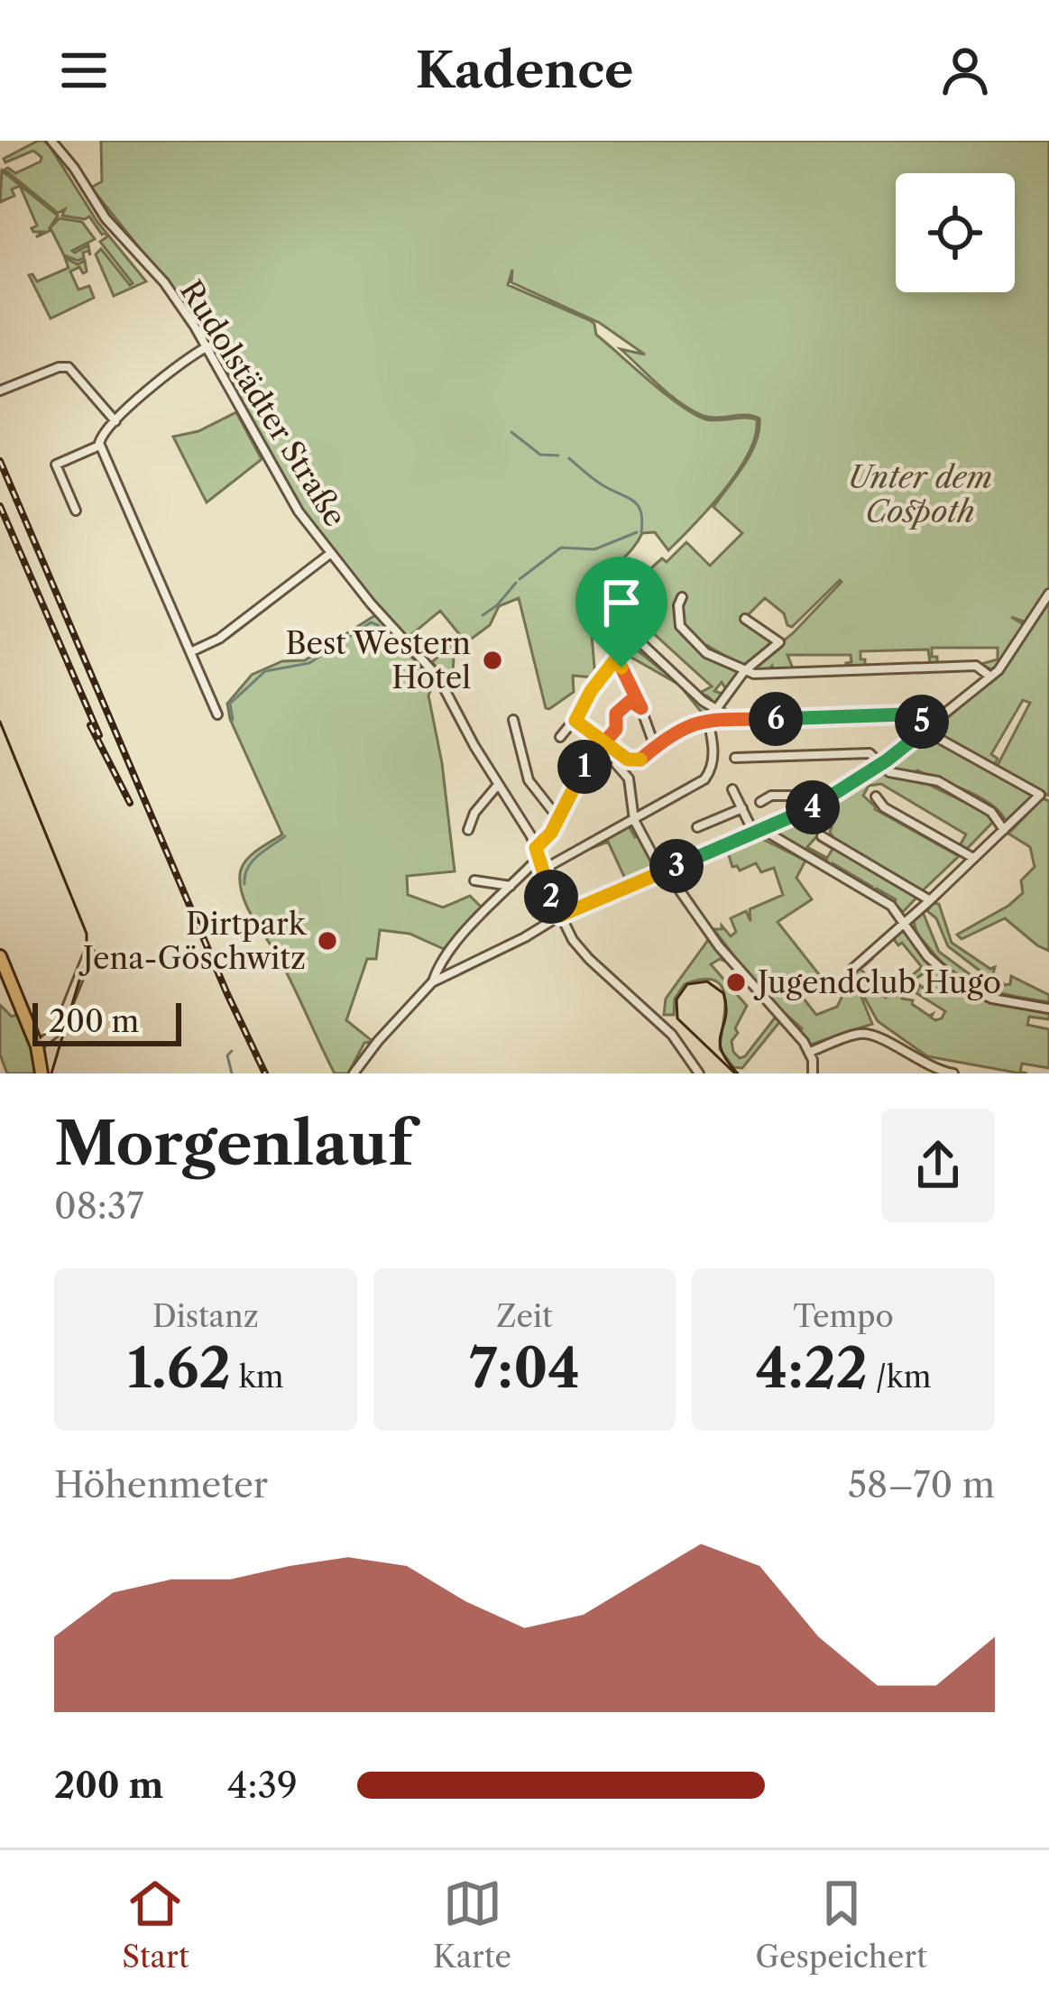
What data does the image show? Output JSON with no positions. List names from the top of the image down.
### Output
{
  "streets": {
    "street": ["Rudolstädter Straße"]
  },
  "parks": ["Unter dem Cospoth"],
  "places": ["Best Western Hotel", "Dirtpark Jena-Göschwitz", "Jugendclub Hugo"],
  "scale_bar": "200 m",
  "page": {
    "header": "Kadence",
    "pins": [
      "6",
      "5",
      "1",
      "4",
      "3",
      "2"
    ],
    "scale": "200 m",
    "heading": ["Morgenlauf", "08:37"],
    "stats": [
      ["Distanz", "1.62 km"],
      ["Zeit", "7:04"],
      ["Tempo", "4:22 /km"]
    ],
    "chart": ["Höhenmeter", "58–70 m"],
    "list": [
      {
        "name": "200 m",
        "note": "4:39"
      }
    ],
    "tabs": ["Start", "Karte", "Gespeichert"]
  }
}
